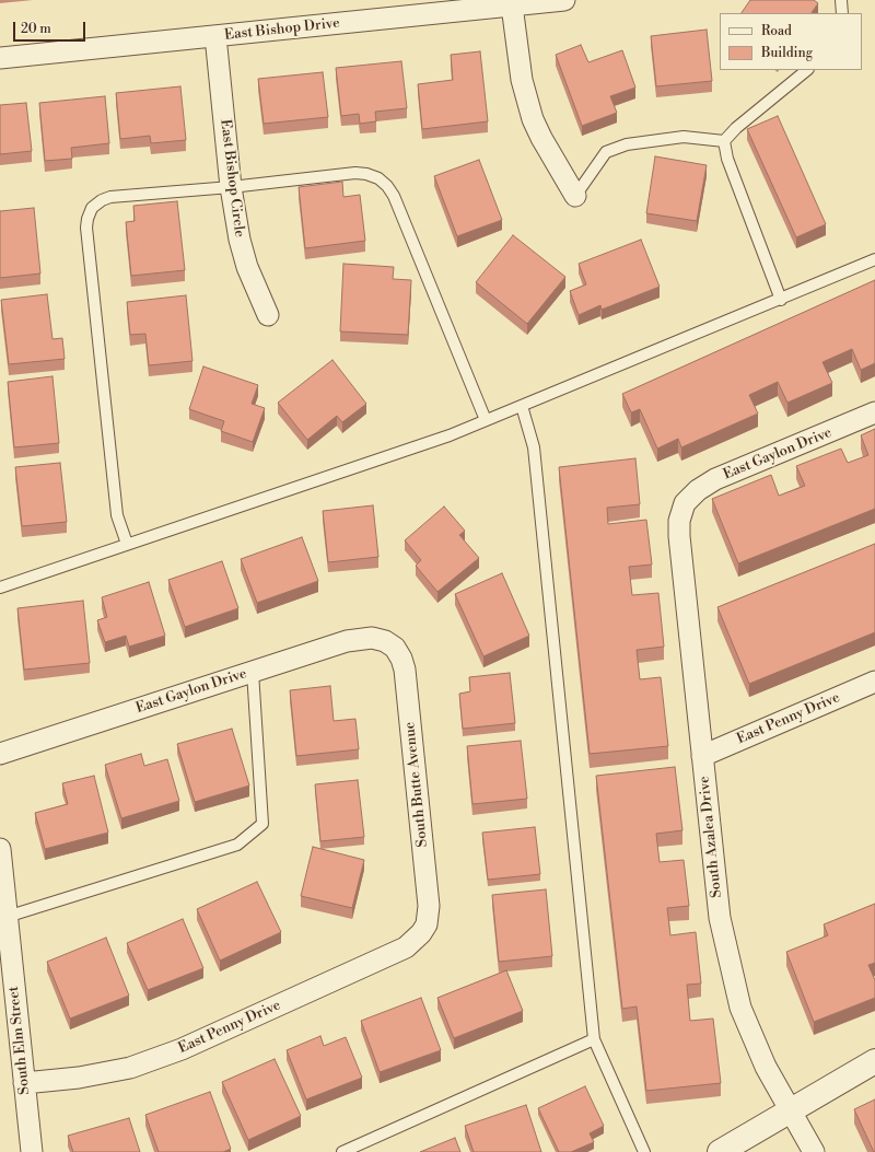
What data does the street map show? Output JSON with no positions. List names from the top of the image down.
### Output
{
  "streets": {
    "street": [
      "East Bishop Drive",
      "East Bishop Circle",
      "East Gaylon Drive",
      "East Penny Drive",
      "South Butte Avenue",
      "South Azalea Drive",
      "South Elm Street"
    ]
  },
  "crossings": [
    ["East Bishop Drive", "East Bishop Circle"],
    ["East Gaylon Drive", "South Butte Avenue"],
    ["East Gaylon Drive", "South Azalea Drive"],
    ["East Penny Drive", "South Butte Avenue"],
    ["East Penny Drive", "South Azalea Drive"],
    ["East Penny Drive", "South Elm Street"]
  ],
  "legend": ["Road", "Building"],
  "scale_bar": "20 m"
}
